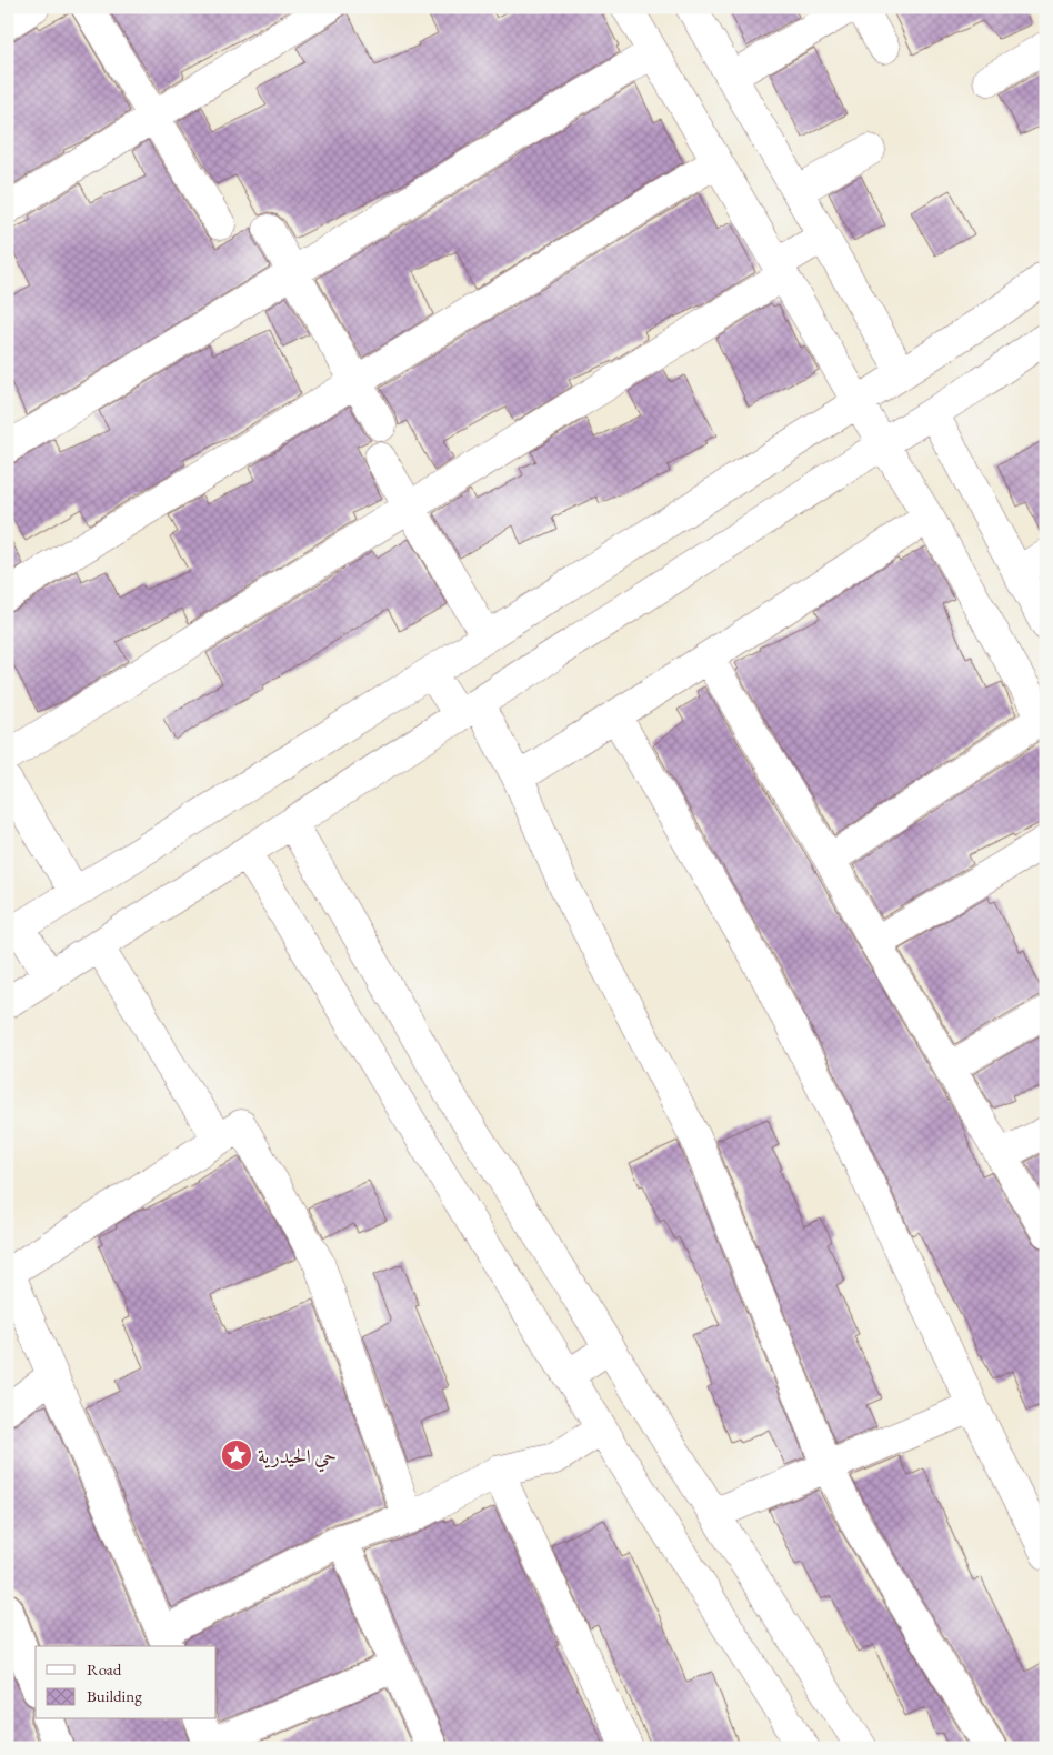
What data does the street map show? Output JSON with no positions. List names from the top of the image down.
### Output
{
  "places": {
    "place": ["حي الحيدرية"]
  },
  "legend": ["Road", "Building"]
}
